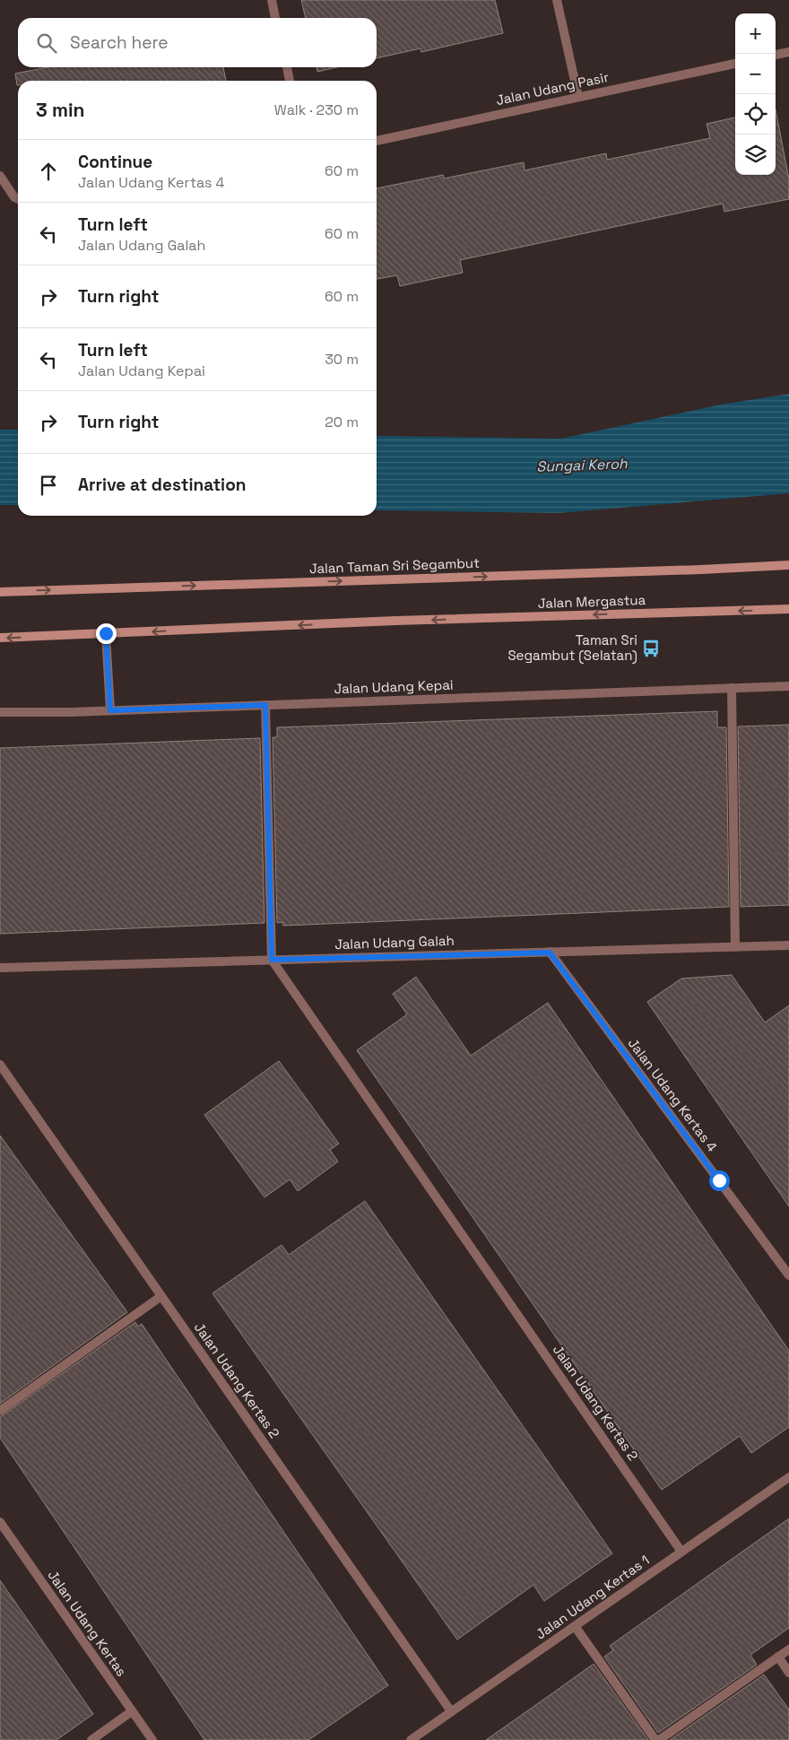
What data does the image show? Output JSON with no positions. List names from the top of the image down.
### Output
{
  "streets": {
    "street": [
      "Jalan Udang Pasir",
      "Jalan Taman Sri Segambut",
      "Jalan Mergastua",
      "Jalan Udang Kepai",
      "Jalan Udang Galah",
      "Jalan Udang Kertas 4",
      "Jalan Udang Kertas 2",
      "Jalan Udang Kertas 1",
      "Jalan Udang Kertas"
    ]
  },
  "crossings": [
    ["Jalan Udang Galah", "Jalan Udang Kertas 4"],
    ["Jalan Udang Galah", "Jalan Udang Kertas 2"],
    ["Jalan Udang Kertas 2", "Jalan Udang Kertas 1"]
  ],
  "one_way": ["Jalan Taman Sri Segambut", "Jalan Mergastua"],
  "water": ["Sungai Keroh"],
  "places": {
    "bus stop": ["Taman Sri Segambut (Selatan)"]
  },
  "page": {
    "map_buttons": ["+", "−"],
    "search": "Search here",
    "heading": ["3 min", "Walk · 230 m"],
    "list": [
      ["Continue", "Jalan Udang Kertas 4", "60 m"],
      ["Turn left", "Jalan Udang Galah", "60 m"],
      ["Turn right", "60 m"],
      ["Turn left", "Jalan Udang Kepai", "30 m"],
      ["Turn right", "20 m"],
      "Arrive at destination"
    ]
  }
}
